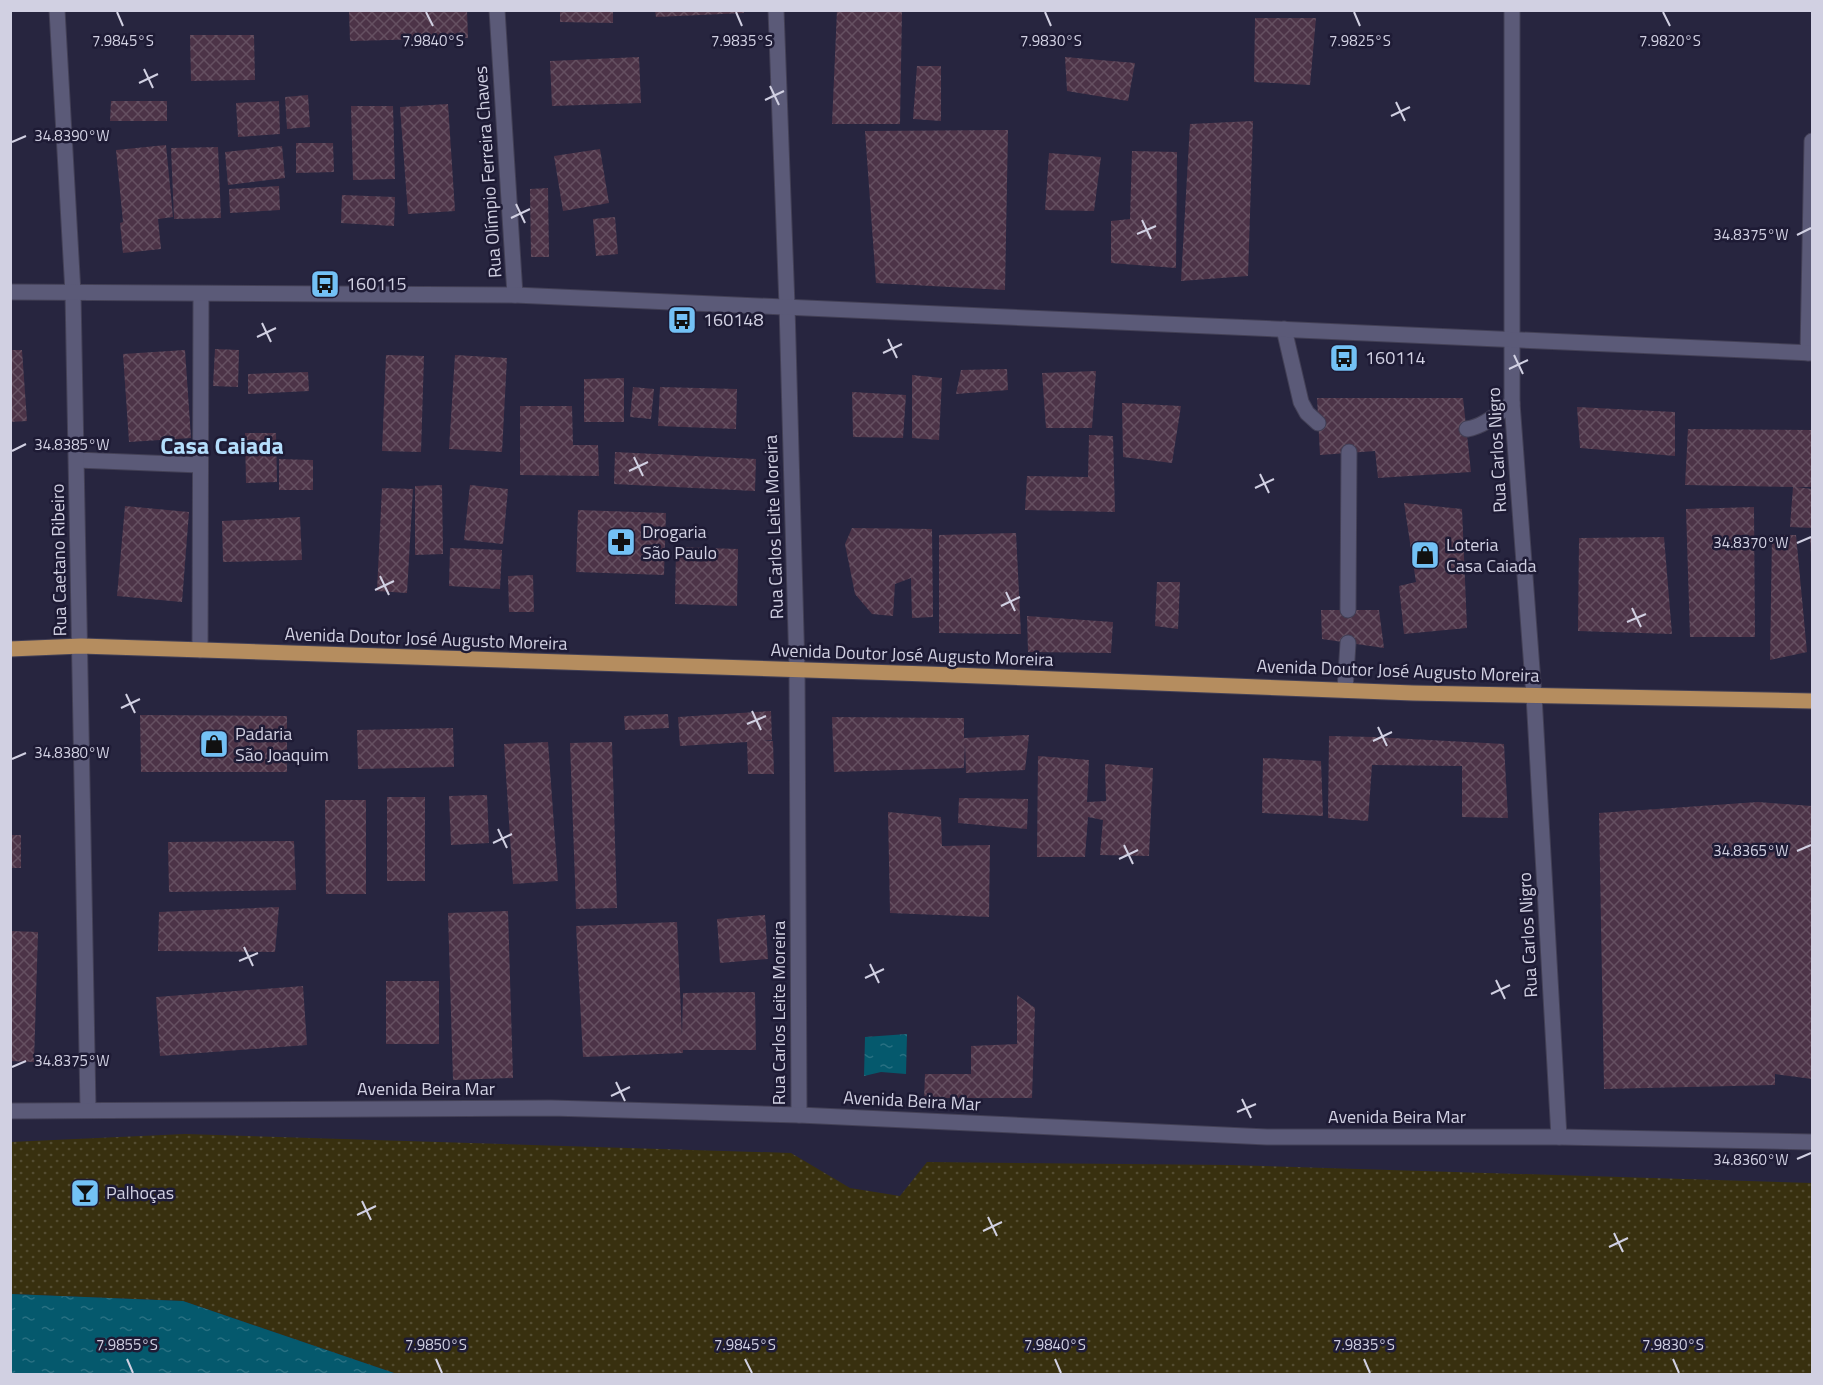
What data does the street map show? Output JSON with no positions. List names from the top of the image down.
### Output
{
  "streets": {
    "main road": ["Avenida Doutor José Augusto Moreira"],
    "street": [
      "Rua Olímpio Ferreira Chaves",
      "Rua Carlos Nigro",
      "Rua Carlos Leite Moreira",
      "Rua Caetano Ribeiro",
      "Avenida Beira Mar"
    ]
  },
  "crossings": [
    ["Rua Carlos Nigro", "Avenida Doutor José Augusto Moreira"],
    ["Rua Carlos Nigro", "Avenida Beira Mar"],
    ["Rua Carlos Leite Moreira", "Avenida Doutor José Augusto Moreira"],
    ["Rua Carlos Leite Moreira", "Avenida Beira Mar"],
    ["Rua Caetano Ribeiro", "Avenida Doutor José Augusto Moreira"],
    ["Rua Caetano Ribeiro", "Avenida Beira Mar"]
  ],
  "districts": ["Casa Caiada"],
  "places": {
    "bus stop": ["160115", "160148", "160114"],
    "pharmacy": ["Drogaria São Paulo"],
    "shop": ["Loteria Casa Caiada", "Padaria São Joaquim"],
    "bar": ["Palhoças"]
  },
  "coordinates": [
    "7.9845°S",
    "7.9840°S",
    "7.9835°S",
    "7.9830°S",
    "7.9825°S",
    "7.9820°S",
    "34.8390°W",
    "34.8375°W",
    "34.8385°W",
    "34.8370°W",
    "34.8380°W",
    "34.8365°W",
    "34.8360°W",
    "7.9855°S",
    "7.9850°S"
  ]
}
